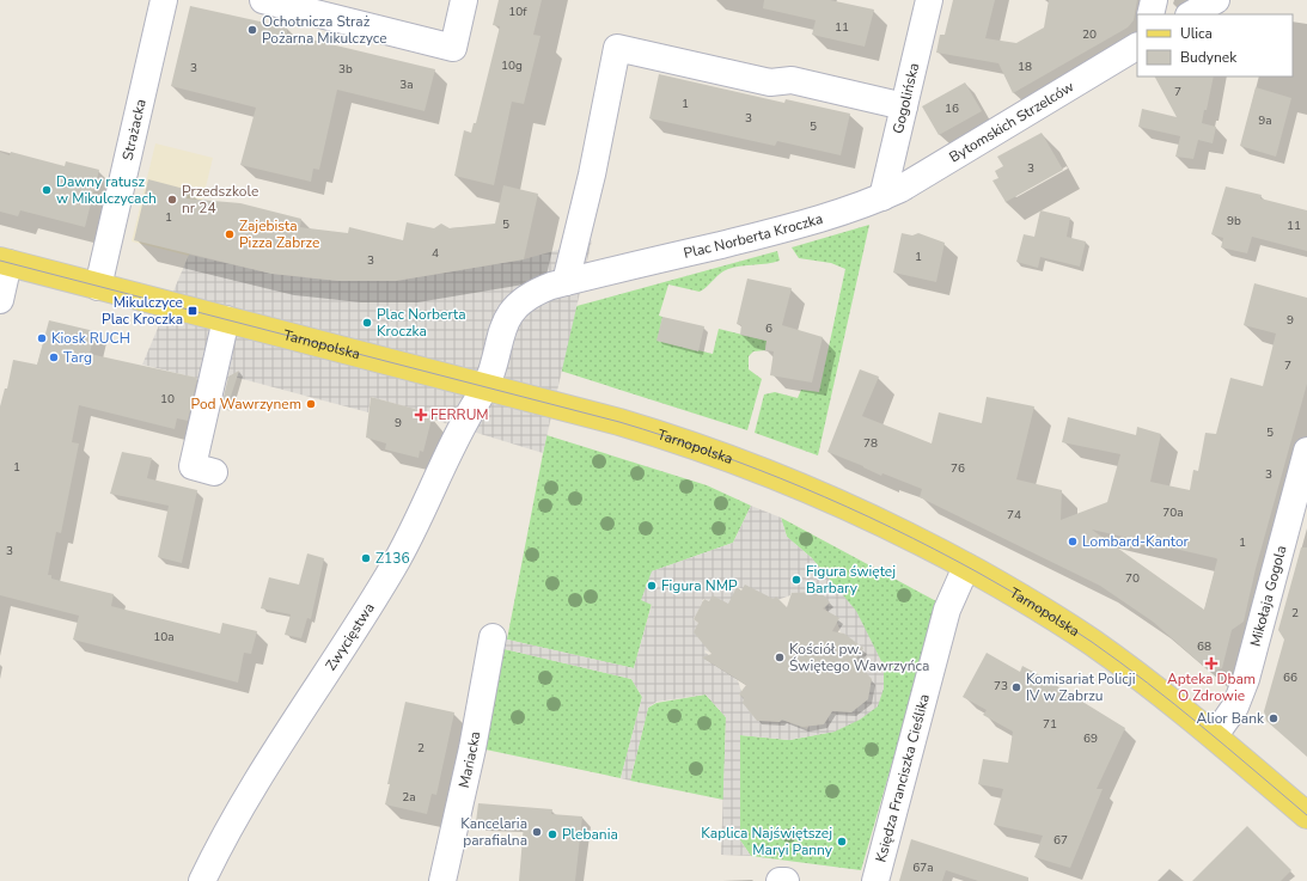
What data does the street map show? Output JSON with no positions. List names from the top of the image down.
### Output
{
  "streets": {
    "main road": ["Tarnopolska"],
    "street": [
      "Gogolińska",
      "Bytomskich Strzelców",
      "Strażacka",
      "Plac Norberta Kroczka",
      "Mikołaja Gogola",
      "Zwycięstwa",
      "Mariacka",
      "Księdza Franciszka Cieślika"
    ]
  },
  "crossings": [
    ["Gogolińska", "Bytomskich Strzelców"],
    ["Gogolińska", "Plac Norberta Kroczka"],
    ["Bytomskich Strzelców", "Plac Norberta Kroczka"],
    ["Strażacka", "Tarnopolska"],
    ["Plac Norberta Kroczka", "Tarnopolska"],
    ["Plac Norberta Kroczka", "Zwycięstwa"],
    ["Tarnopolska", "Mikołaja Gogola"],
    ["Tarnopolska", "Zwycięstwa"],
    ["Tarnopolska", "Księdza Franciszka Cieślika"]
  ],
  "places": {
    "other": [
      "Ochotnicza Straż Pożarna Mikulczyce",
      "Dawny ratusz w Mikulczycach",
      "Przedszkole nr 24",
      "Zajebista Pizza Zabrze",
      "Plac Norberta Kroczka",
      "Kiosk RUCH",
      "Targ",
      "Pod Wawrzynem",
      "Lombard-Kantor",
      "Z136",
      "Figura świętej Barbary",
      "Figura NMP",
      "Kościół pw. Świętego Wawrzyńca",
      "Komisariat Policji IV w Zabrzu",
      "Alior Bank",
      "Kancelaria parafialna",
      "Plebania",
      "Kaplica Najświętszej Maryi Panny"
    ],
    "transit": ["Mikulczyce Plac Kroczka"],
    "health": ["FERRUM", "Apteka Dbam O Zdrowie"]
  },
  "house_numbers": [
    "10f",
    "11",
    "20",
    "10g",
    "18",
    "3",
    "3b",
    "3a",
    "7",
    "1",
    "16",
    "3",
    "9a",
    "5",
    "3",
    "1",
    "9b",
    "5",
    "11",
    "4",
    "1",
    "3",
    "9",
    "6",
    "7",
    "10",
    "9",
    "5",
    "78",
    "1",
    "76",
    "3",
    "70a",
    "74",
    "1",
    "3",
    "70",
    "2",
    "10a",
    "68",
    "66",
    "73",
    "71",
    "69",
    "2",
    "2a",
    "67",
    "67a"
  ],
  "legend": ["Ulica", "Budynek"]
}
